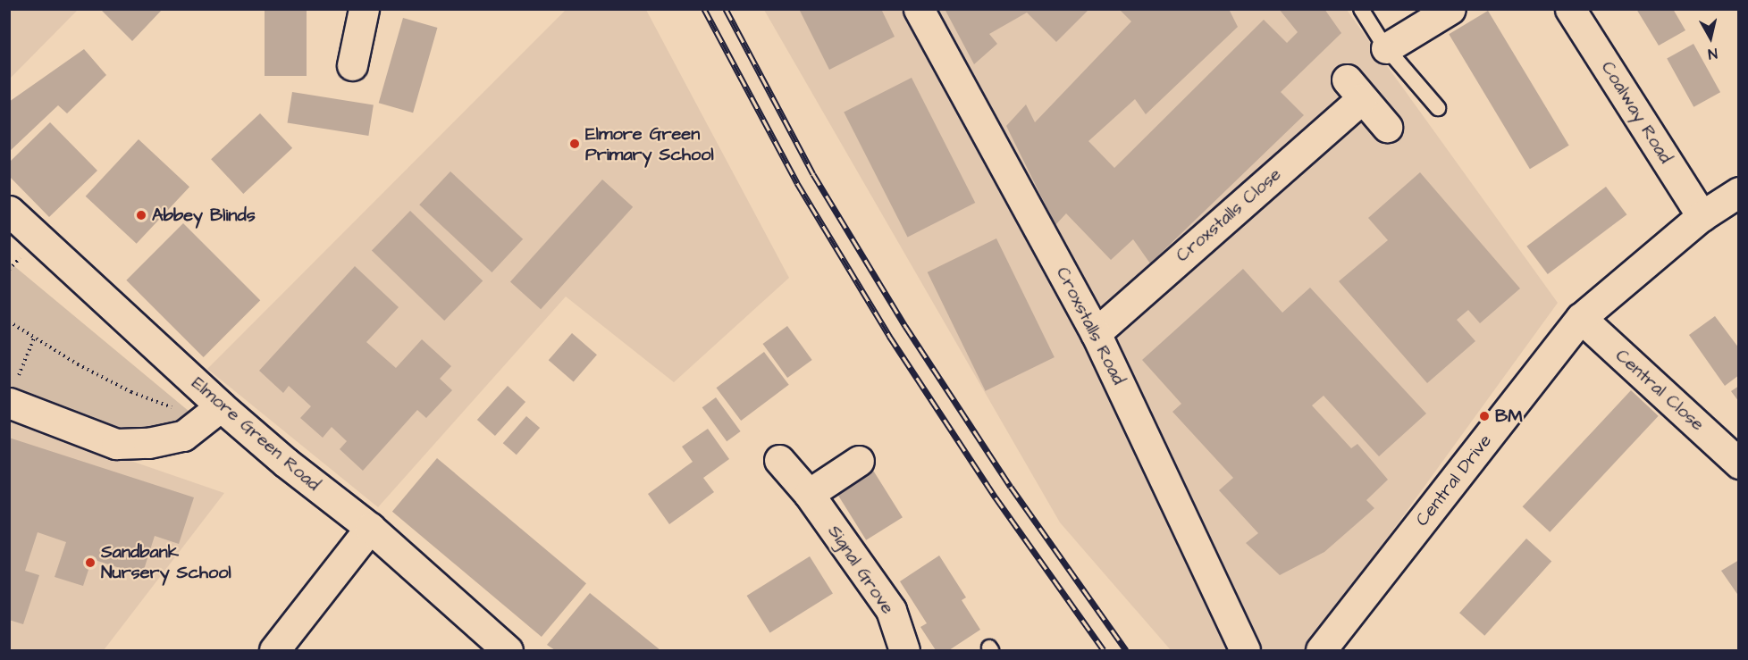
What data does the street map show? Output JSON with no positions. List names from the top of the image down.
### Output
{
  "streets": {
    "street": [
      "Coalway Road",
      "Croxstalls Close",
      "Croxstalls Road",
      "Central Close",
      "Elmore Green Road",
      "Central Drive",
      "Signal Grove"
    ]
  },
  "crossings": [
    ["Coalway Road", "Central Drive"],
    ["Croxstalls Close", "Croxstalls Road"],
    ["Central Close", "Central Drive"]
  ],
  "places": [
    "Elmore Green Primary School",
    "Abbey Blinds",
    "BM",
    "Sandbank Nursery School"
  ],
  "north": "bottom"
}
